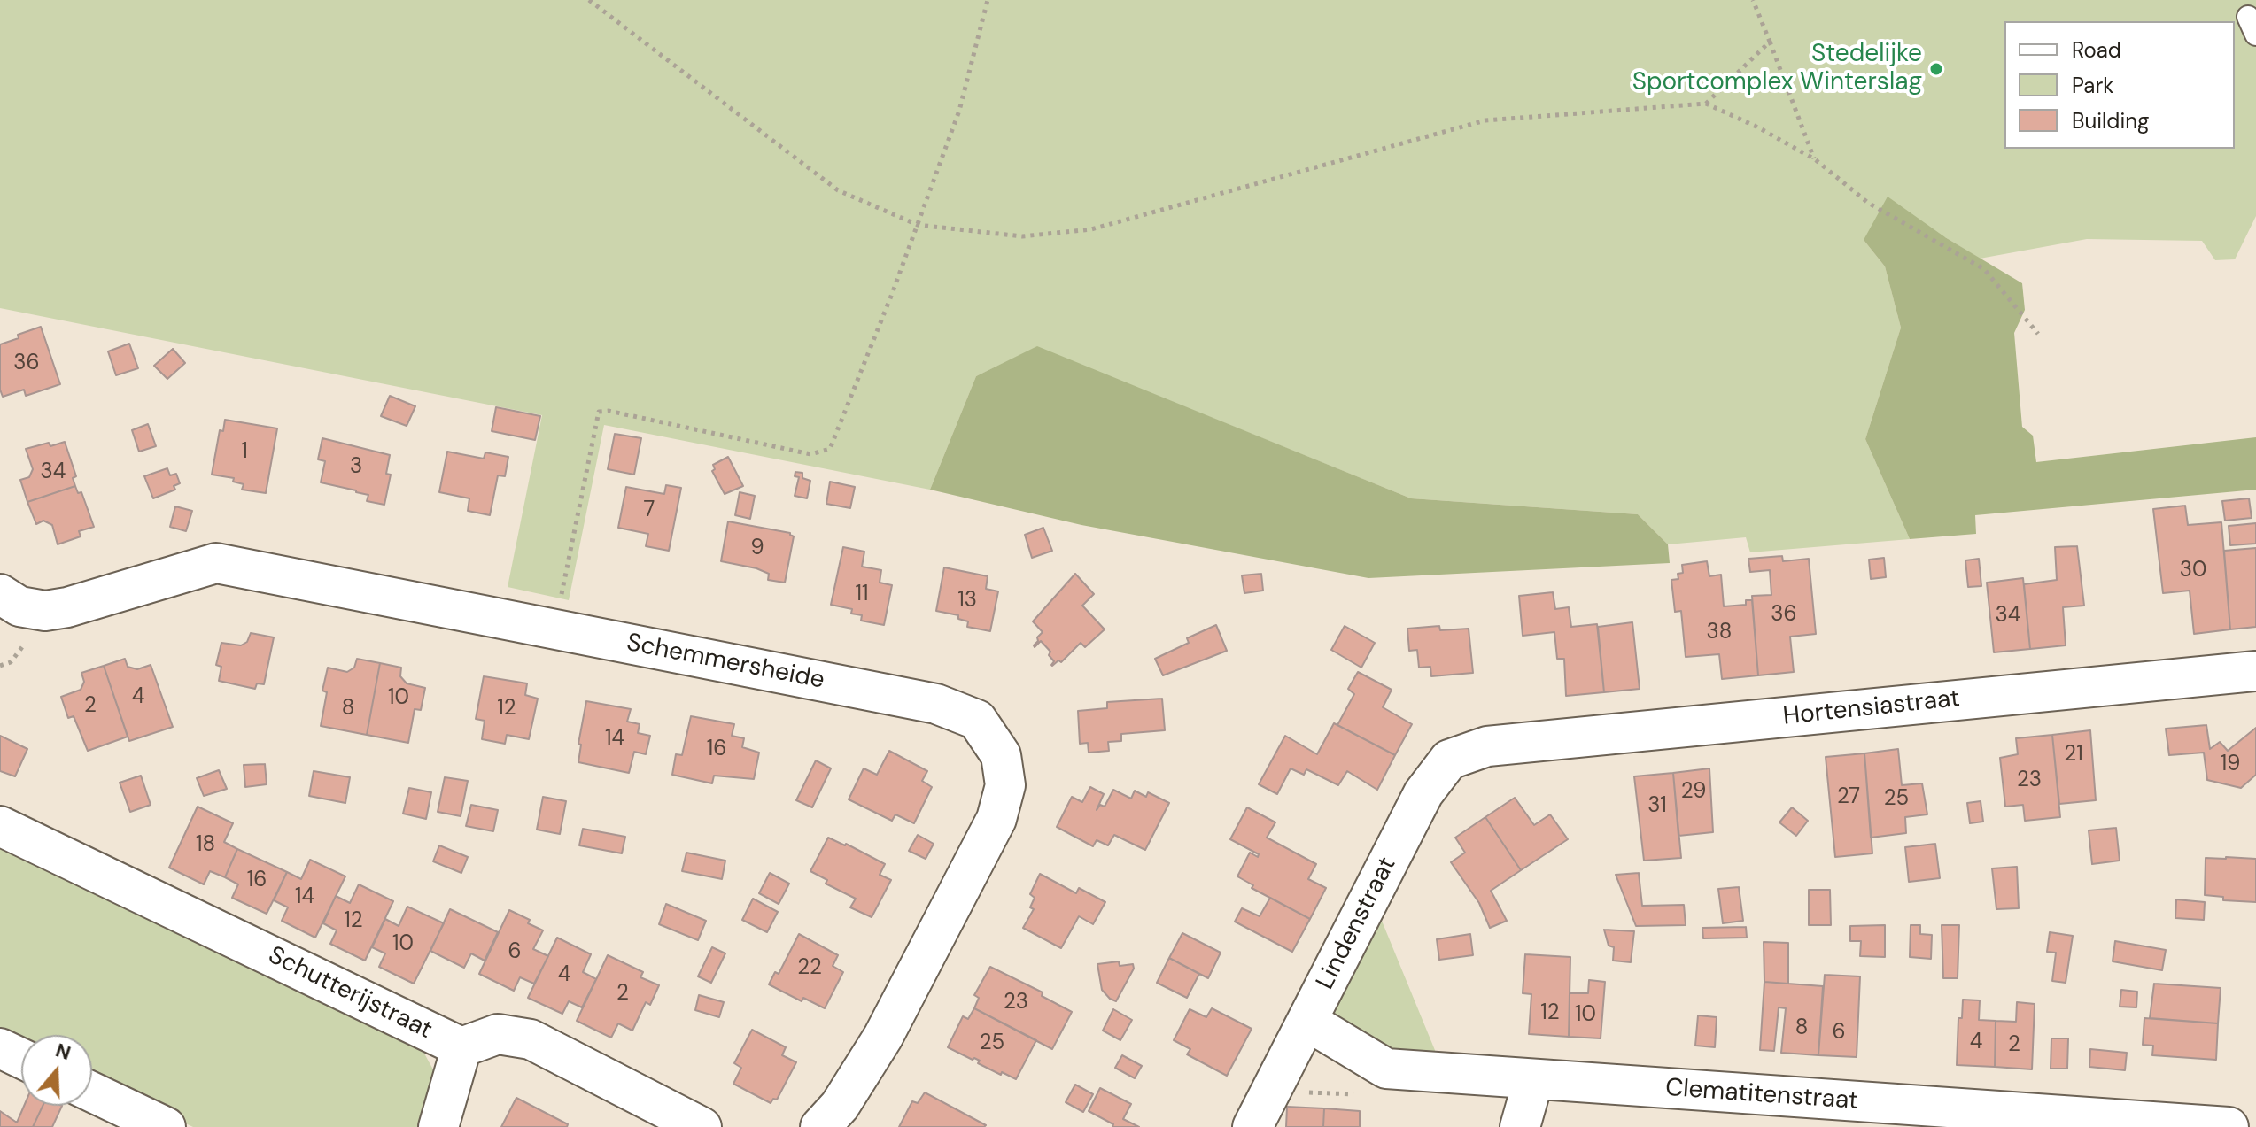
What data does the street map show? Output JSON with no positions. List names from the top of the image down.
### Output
{
  "streets": {
    "street": [
      "Schemmersheide",
      "Hortensiastraat",
      "Lindenstraat",
      "Schutterijstraat",
      "Clematitenstraat"
    ]
  },
  "crossings": [
    ["Hortensiastraat", "Lindenstraat"],
    ["Lindenstraat", "Clematitenstraat"]
  ],
  "places": ["Stedelijke Sportcomplex Winterslag"],
  "house_numbers": [
    "36",
    "1",
    "3",
    "34",
    "7",
    "9",
    "30",
    "11",
    "13",
    "36",
    "34",
    "38",
    "4",
    "10",
    "2",
    "8",
    "12",
    "14",
    "16",
    "21",
    "19",
    "23",
    "29",
    "27",
    "25",
    "31",
    "18",
    "16",
    "14",
    "12",
    "10",
    "6",
    "22",
    "4",
    "2",
    "23",
    "12",
    "10",
    "8",
    "6",
    "4",
    "25",
    "2"
  ],
  "legend": ["Road", "Park", "Building"],
  "north": "top"
}
